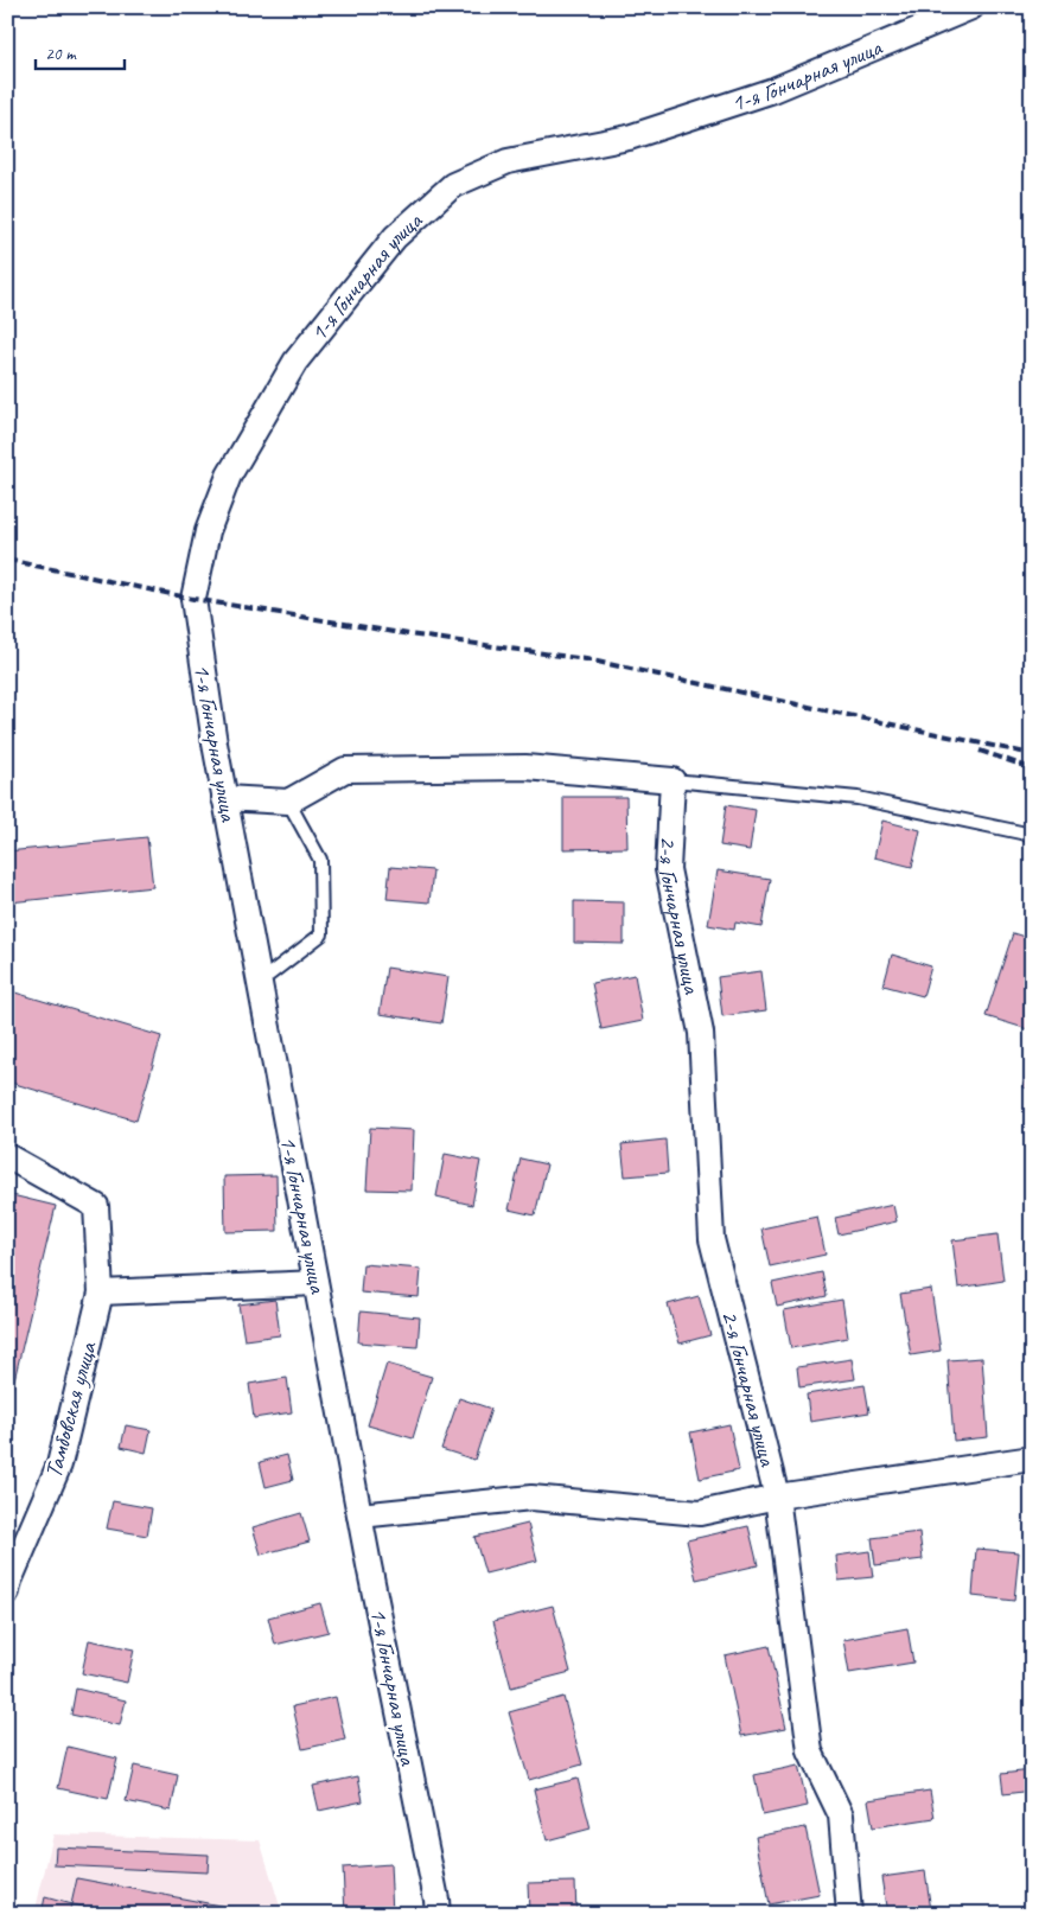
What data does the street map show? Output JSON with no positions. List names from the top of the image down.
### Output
{
  "streets": {
    "street": ["1-я Гончарная улица", "2-я Гончарная улица", "Тамбовская улица"]
  },
  "crossings": [
    ["1-я Гончарная улица", "2-я Гончарная улица"]
  ],
  "scale_bar": "20 m"
}
